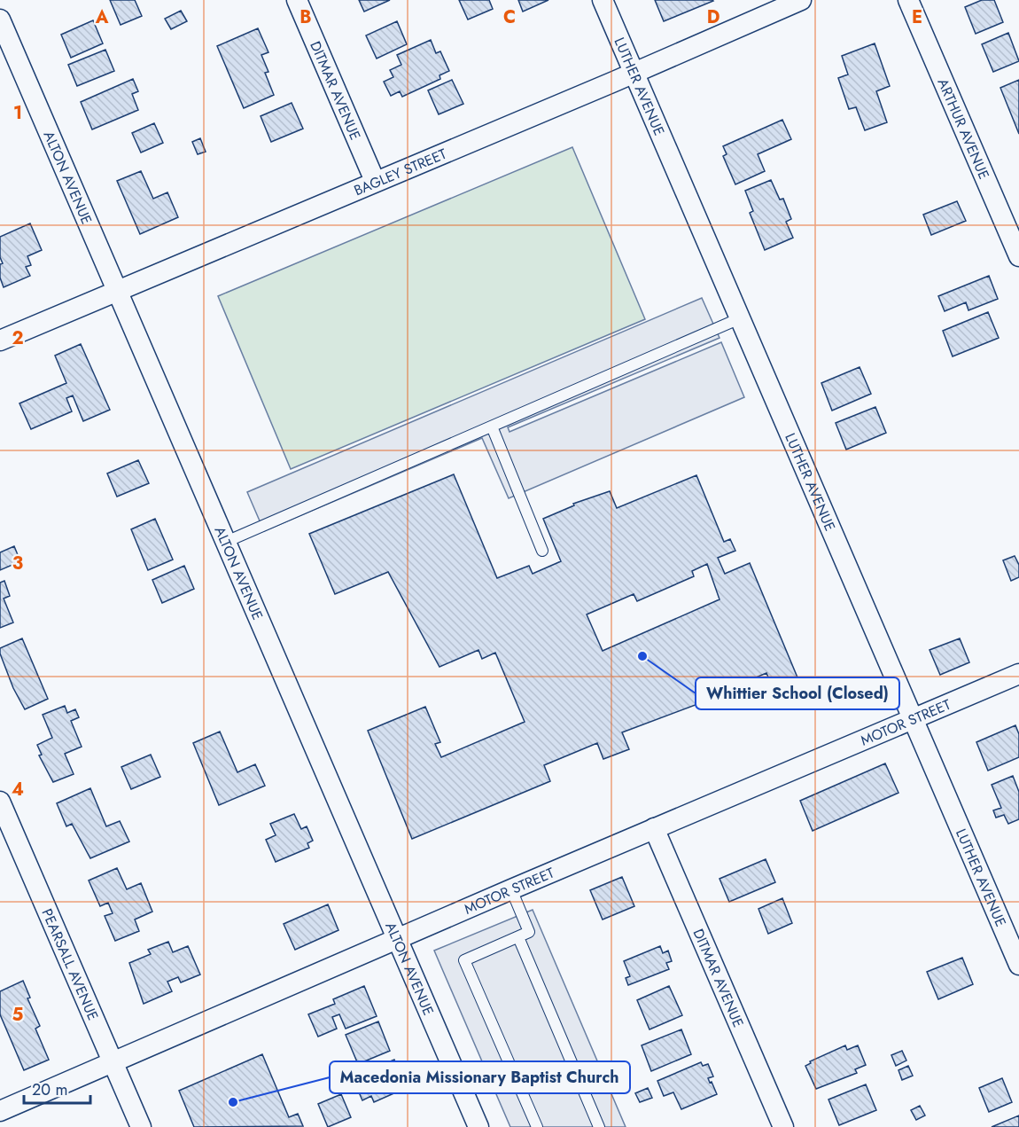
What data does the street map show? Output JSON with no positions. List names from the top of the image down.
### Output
{
  "streets": {
    "street": [
      "LUTHER AVENUE",
      "DITMAR AVENUE",
      "ARTHUR AVENUE",
      "BAGLEY STREET",
      "ALTON AVENUE",
      "MOTOR STREET",
      "PEARSALL AVENUE"
    ]
  },
  "crossings": [
    ["LUTHER AVENUE", "BAGLEY STREET"],
    ["LUTHER AVENUE", "MOTOR STREET"],
    ["DITMAR AVENUE", "BAGLEY STREET"],
    ["DITMAR AVENUE", "MOTOR STREET"],
    ["BAGLEY STREET", "ALTON AVENUE"],
    ["ALTON AVENUE", "MOTOR STREET"],
    ["MOTOR STREET", "PEARSALL AVENUE"]
  ],
  "places": ["Whittier School (Closed)", "Macedonia Missionary Baptist Church"],
  "scale_bar": "20 m",
  "grid": {
    "columns": [
      "A",
      "B",
      "C",
      "D",
      "E"
    ],
    "rows": [
      "1",
      "2",
      "3",
      "4",
      "5"
    ]
  }
}
